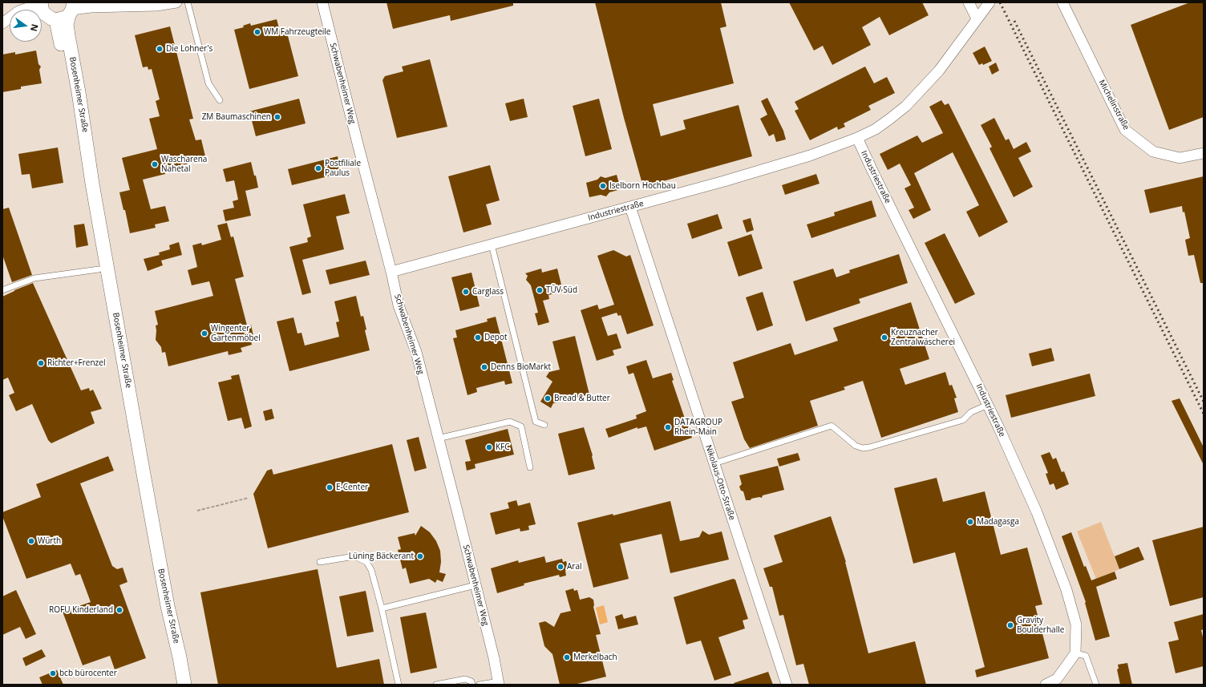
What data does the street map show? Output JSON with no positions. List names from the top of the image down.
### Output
{
  "streets": {
    "street": [
      "Schwabenheimer Weg",
      "Bosenheimer Straße",
      "Michelinstraße",
      "Industriestraße",
      "Nikolaus-Otto-Straße"
    ]
  },
  "crossings": [
    ["Schwabenheimer Weg", "Industriestraße"],
    ["Industriestraße", "Nikolaus-Otto-Straße"]
  ],
  "places": [
    "WM Fahrzeugteile",
    "Die Lohner's",
    "ZM Baumaschinen",
    "Wascharena Nahetal",
    "Postfiliale Paulus",
    "Iselborn Hochbau",
    "TÜV Süd",
    "Carglass",
    "Wingenter Gartenmöbel",
    "Depot",
    "Kreuznacher Zentralwäscherei",
    "Richter+Frenzel",
    "Denns BioMarkt",
    "Bread & Butter",
    "DATAGROUP Rhein-Main",
    "KFC",
    "E-Center",
    "Madagasga",
    "Würth",
    "Lüning Bäckerant",
    "Aral",
    "ROFU Kinderland",
    "Gravity Boulderhalle",
    "Merkelbach",
    "bcb bürocenter"
  ],
  "north": "right"
}
